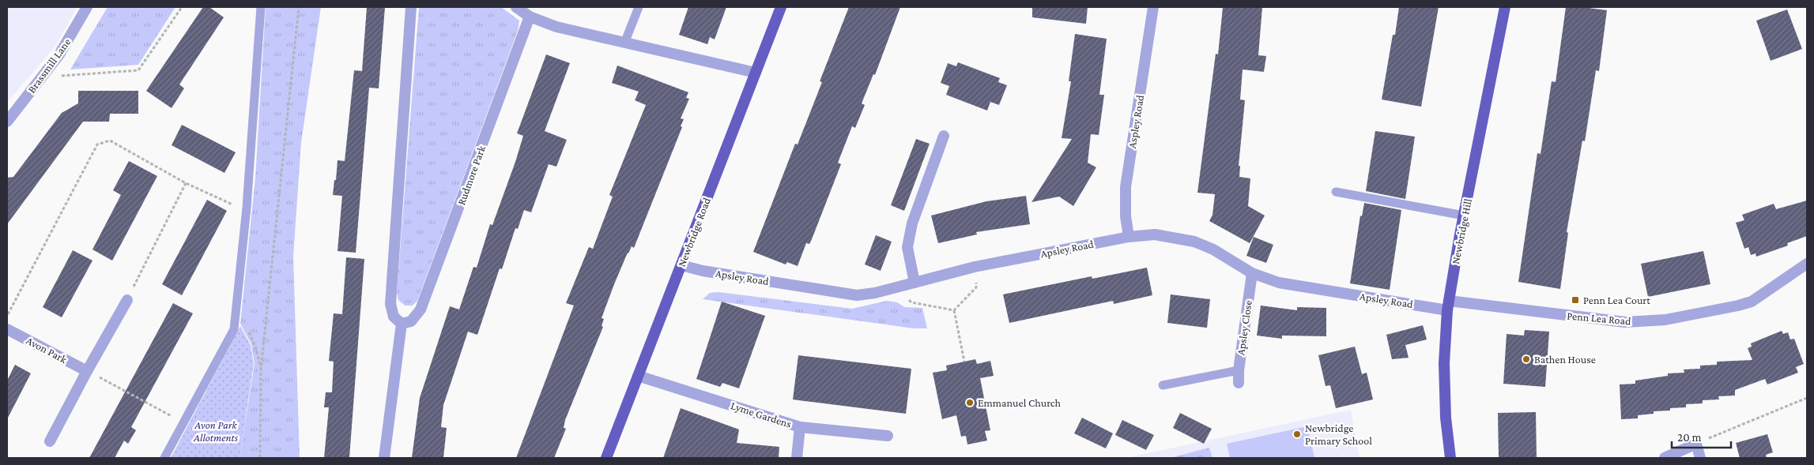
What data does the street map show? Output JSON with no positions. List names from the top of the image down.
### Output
{
  "streets": {
    "main road": ["Newbridge Hill", "Newbridge Road"],
    "street": [
      "Brassmill Lane",
      "Aspley Road",
      "Rudmore Park",
      "Apsley Road",
      "Penn Lea Road",
      "Apsley Close",
      "Avon Park",
      "Lyme Gardens"
    ]
  },
  "crossings": [
    ["Aspley Road", "Apsley Road"],
    ["Newbridge Hill", "Apsley Road"],
    ["Newbridge Hill", "Penn Lea Road"],
    ["Newbridge Road", "Apsley Road"],
    ["Newbridge Road", "Lyme Gardens"],
    ["Apsley Road", "Penn Lea Road"],
    ["Apsley Road", "Apsley Close"]
  ],
  "parks": ["Avon Park Allotments"],
  "places": {
    "transit": ["Penn Lea Court"],
    "other": ["Bathen House", "Emmanuel Church", "Newbridge Primary School"]
  },
  "scale_bar": "20 m"
}
